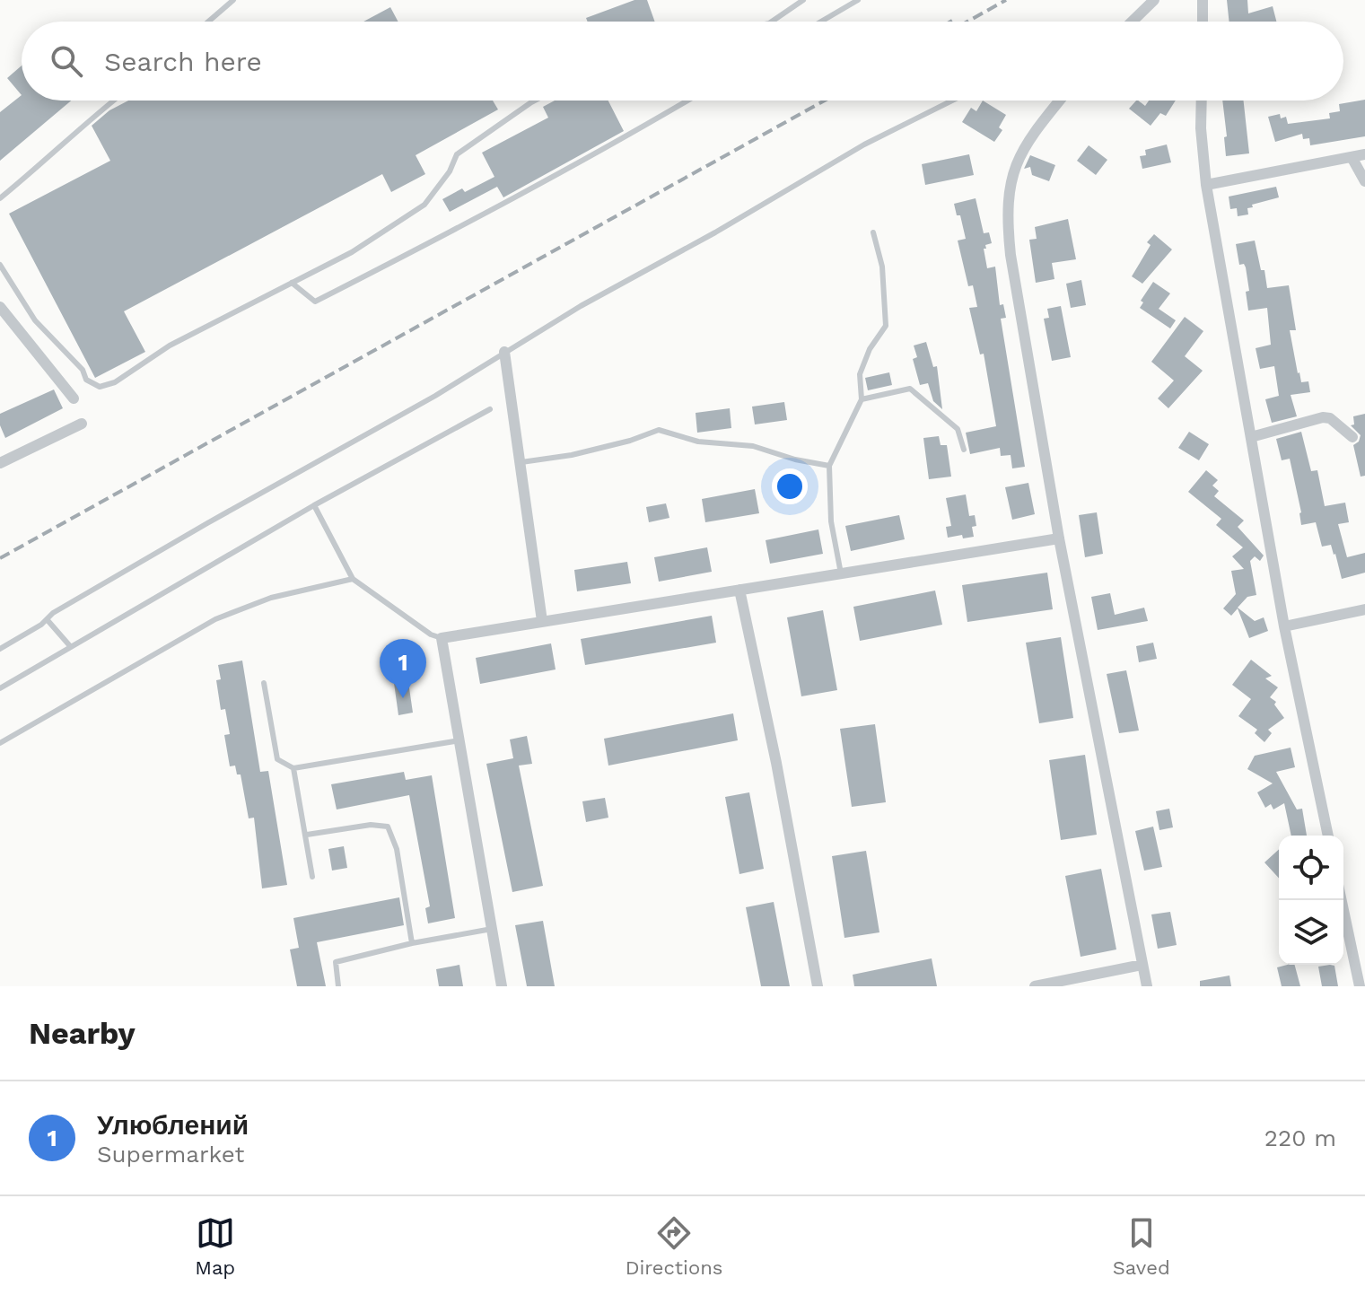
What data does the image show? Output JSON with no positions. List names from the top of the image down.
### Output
{
  "page": {
    "search": "Search here",
    "pins": "1",
    "heading": "Nearby",
    "list": [
      {
        "mark": "1",
        "name": "Улюблений",
        "note": "Supermarket",
        "value": "220 m"
      }
    ],
    "nav": ["Map", "Directions", "Saved"]
  }
}
